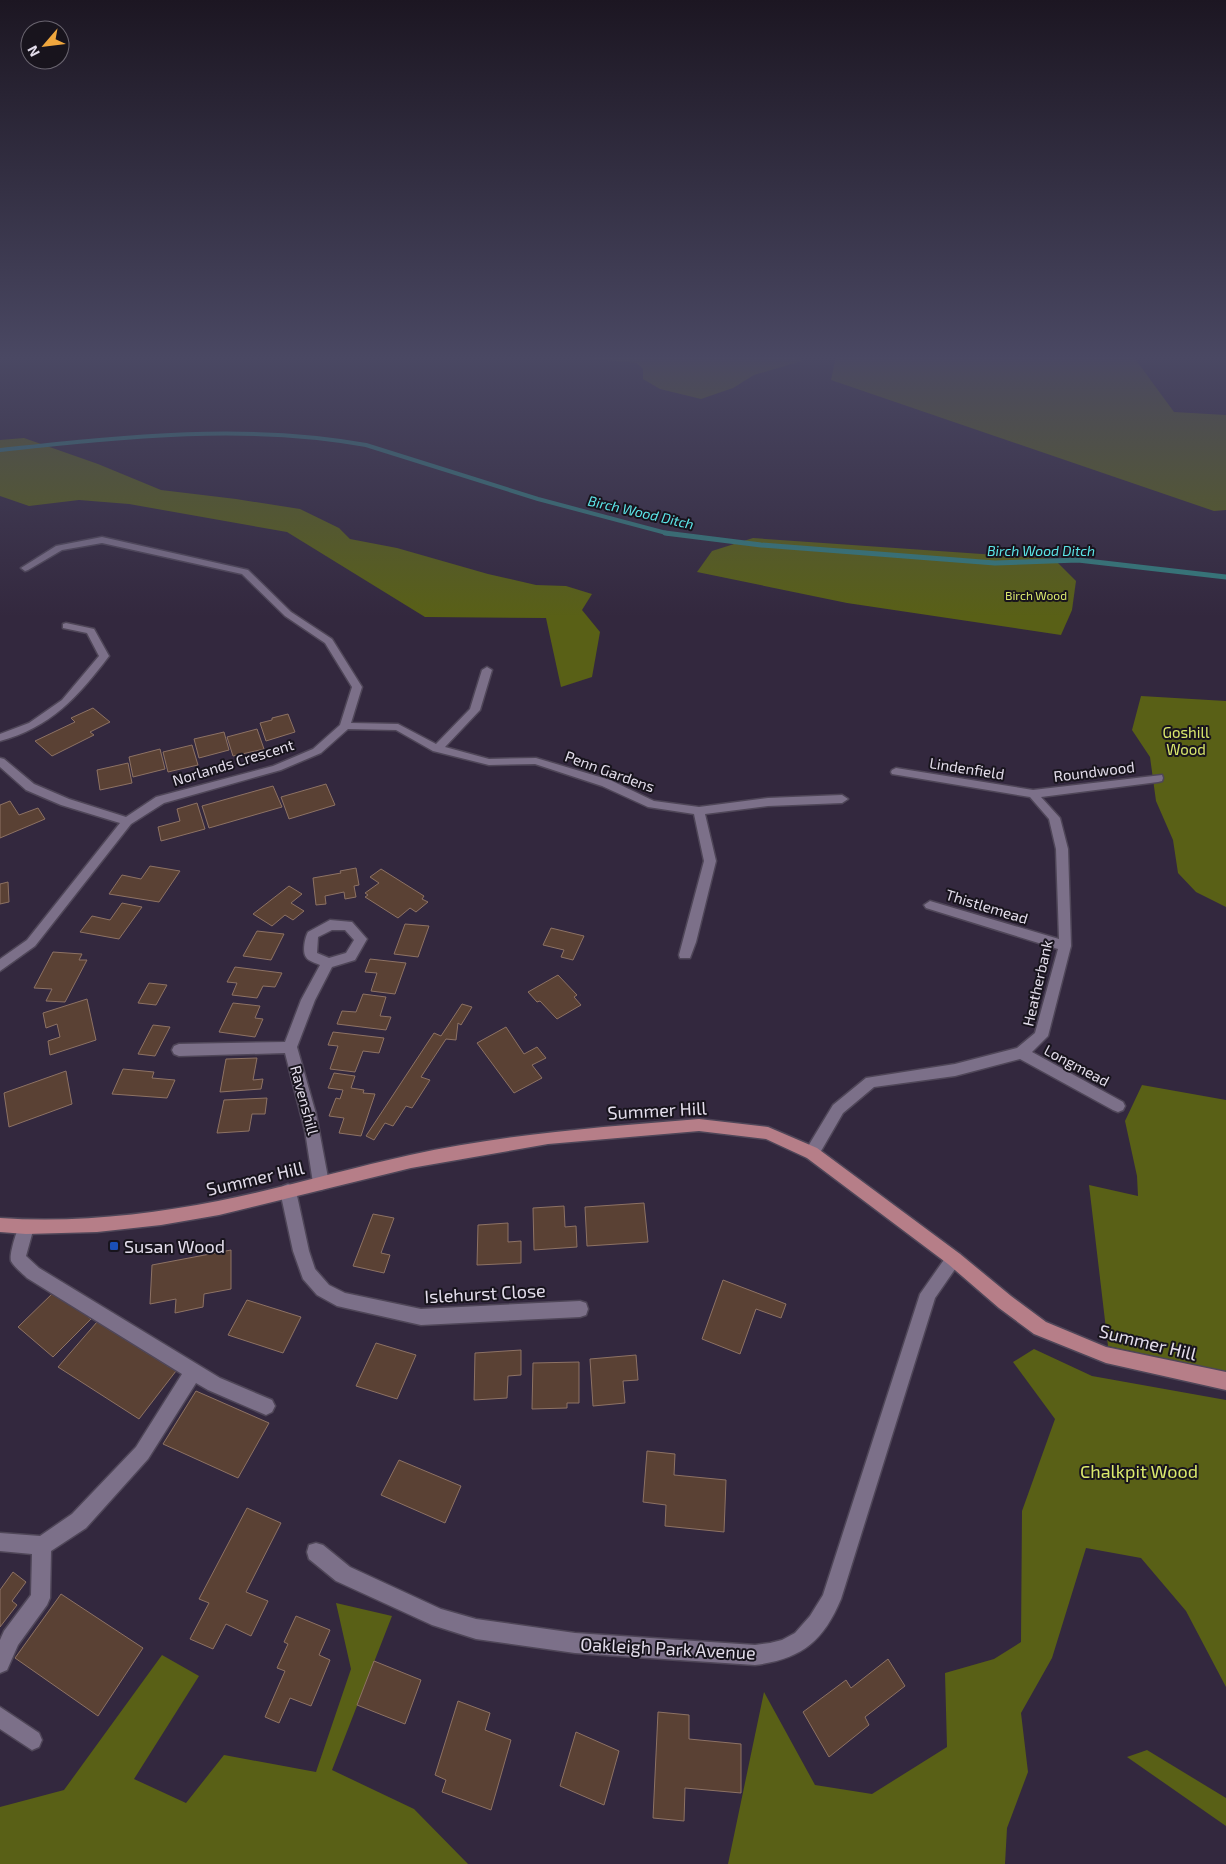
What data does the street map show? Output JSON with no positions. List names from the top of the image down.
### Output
{
  "streets": {
    "main road": ["Summer Hill"],
    "street": [
      "Norlands Crescent",
      "Lindenfield",
      "Penn Gardens",
      "Roundwood",
      "Thistlemead",
      "Heatherbank",
      "Longmead",
      "Ravenshill",
      "Islehurst Close",
      "Oakleigh Park Avenue"
    ]
  },
  "crossings": [
    ["Norlands Crescent", "Penn Gardens"],
    ["Lindenfield", "Roundwood"],
    ["Lindenfield", "Heatherbank"],
    ["Roundwood", "Heatherbank"],
    ["Thistlemead", "Heatherbank"],
    ["Heatherbank", "Longmead"],
    ["Heatherbank", "Summer Hill"],
    ["Ravenshill", "Summer Hill"],
    ["Summer Hill", "Islehurst Close"],
    ["Summer Hill", "Oakleigh Park Avenue"]
  ],
  "water": ["Birch Wood Ditch"],
  "parks": ["Birch Wood", "Goshill Wood", "Chalkpit Wood"],
  "places": {
    "transit": ["Susan Wood"]
  },
  "north": "bottom left"
}
